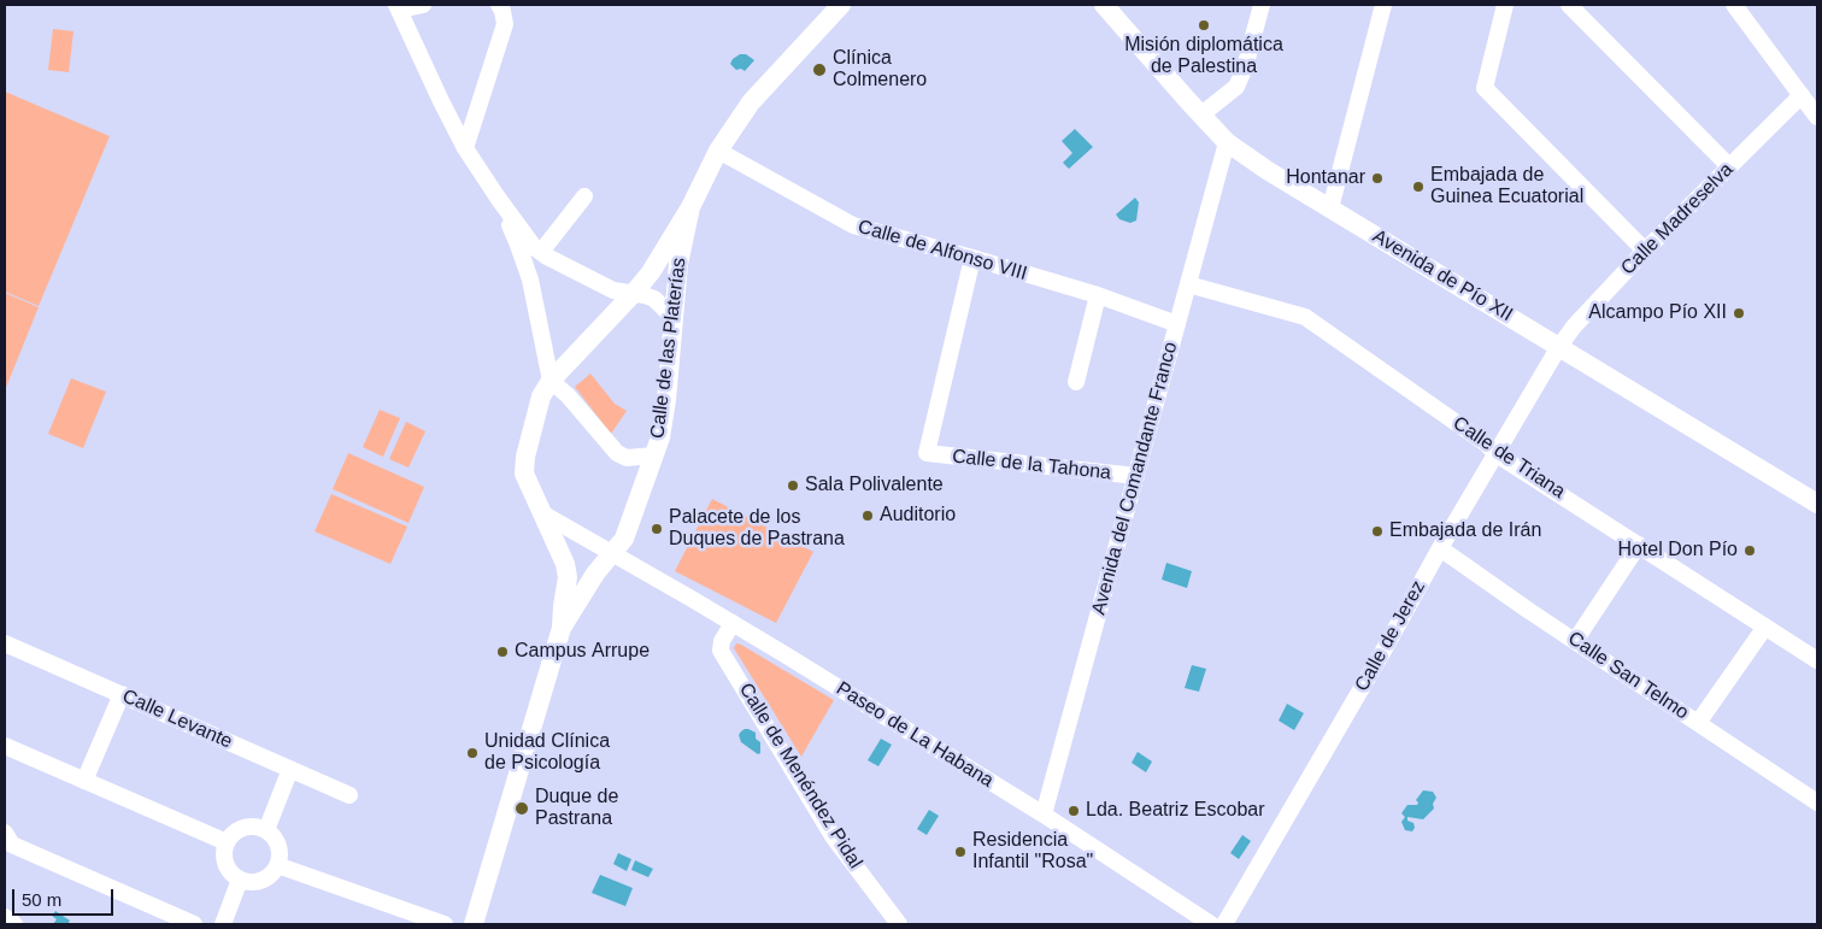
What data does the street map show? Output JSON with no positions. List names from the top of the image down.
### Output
{
  "streets": {
    "main road": ["Avenida de Pío XII", "Calle de las Platerías"],
    "street": [
      "Calle Madreselva",
      "Calle de Alfonso VIII",
      "Calle de Triana",
      "Calle de la Tahona",
      "Avenida del Comandante Franco",
      "Calle de Jerez",
      "Calle San Telmo",
      "Calle Levante",
      "Paseo de La Habana",
      "Calle de Menéndez Pidal"
    ]
  },
  "crossings": [
    ["Calle Madreselva", "Avenida de Pío XII"],
    ["Calle Madreselva", "Calle de Jerez"],
    ["Calle de Alfonso VIII", "Calle de la Tahona"],
    ["Calle de Alfonso VIII", "Avenida del Comandante Franco"],
    ["Avenida de Pío XII", "Avenida del Comandante Franco"],
    ["Avenida de Pío XII", "Calle de Jerez"],
    ["Calle de las Platerías", "Paseo de La Habana"],
    ["Calle de Triana", "Avenida del Comandante Franco"],
    ["Calle de Triana", "Calle de Jerez"],
    ["Calle de la Tahona", "Avenida del Comandante Franco"],
    ["Avenida del Comandante Franco", "Paseo de La Habana"],
    ["Calle de Jerez", "Calle San Telmo"],
    ["Paseo de La Habana", "Calle de Menéndez Pidal"]
  ],
  "places": [
    "Misión diplomática de Palestina",
    "Clínica Colmenero",
    "Hontanar",
    "Embajada de Guinea Ecuatorial",
    "Alcampo Pío XII",
    "Sala Polivalente",
    "Auditorio",
    "Palacete de los Duques de Pastrana",
    "Embajada de Irán",
    "Hotel Don Pío",
    "Campus Arrupe",
    "Unidad Clínica de Psicología",
    "Duque de Pastrana",
    "Lda. Beatriz Escobar",
    "Residencia Infantil \"Rosa\""
  ],
  "scale_bar": "50 m"
}
